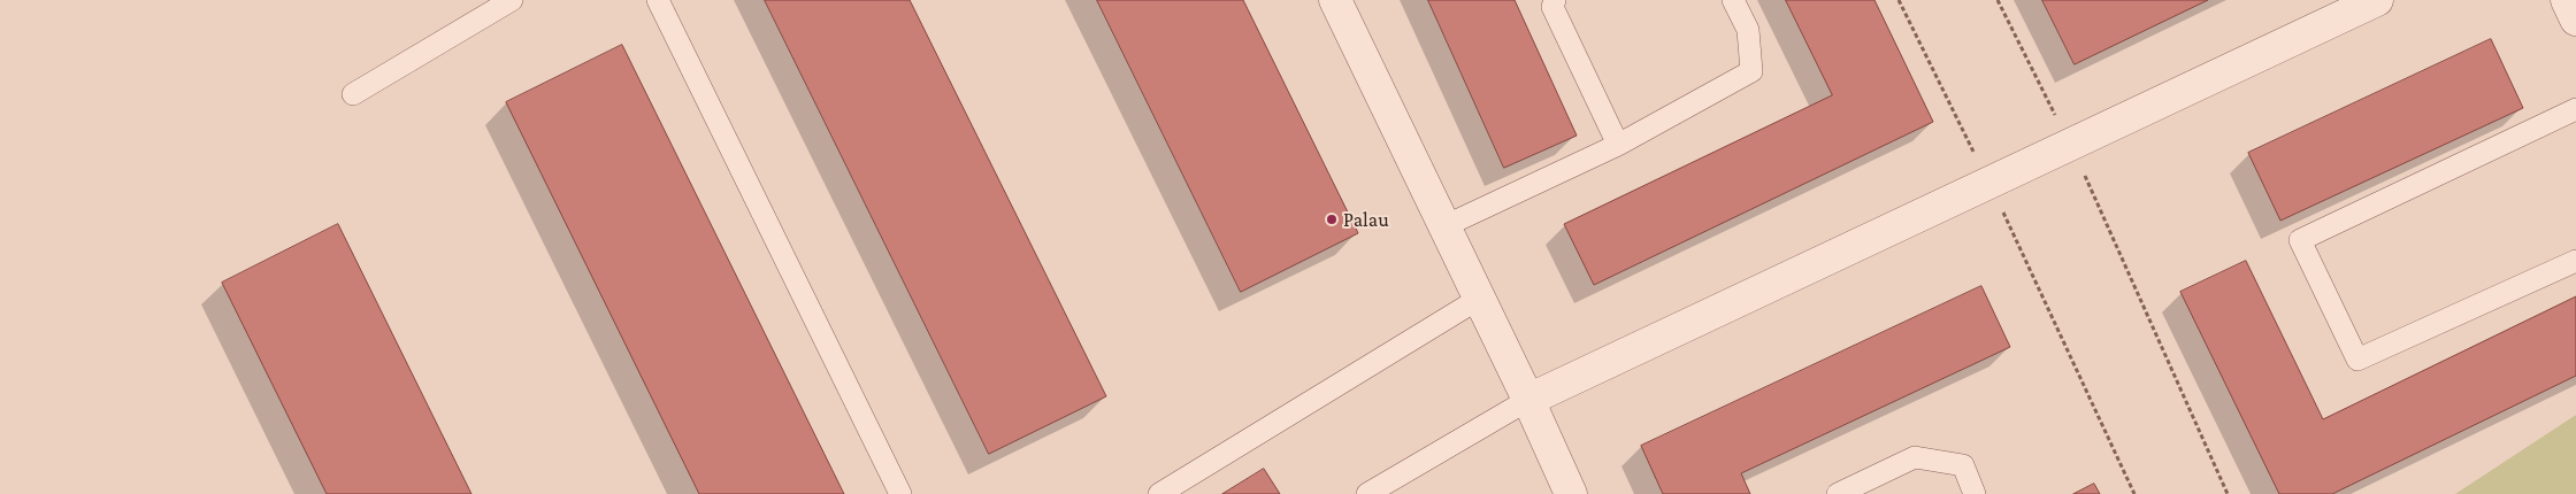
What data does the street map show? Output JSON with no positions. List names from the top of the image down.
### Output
{
  "places": ["Palau"]
}
